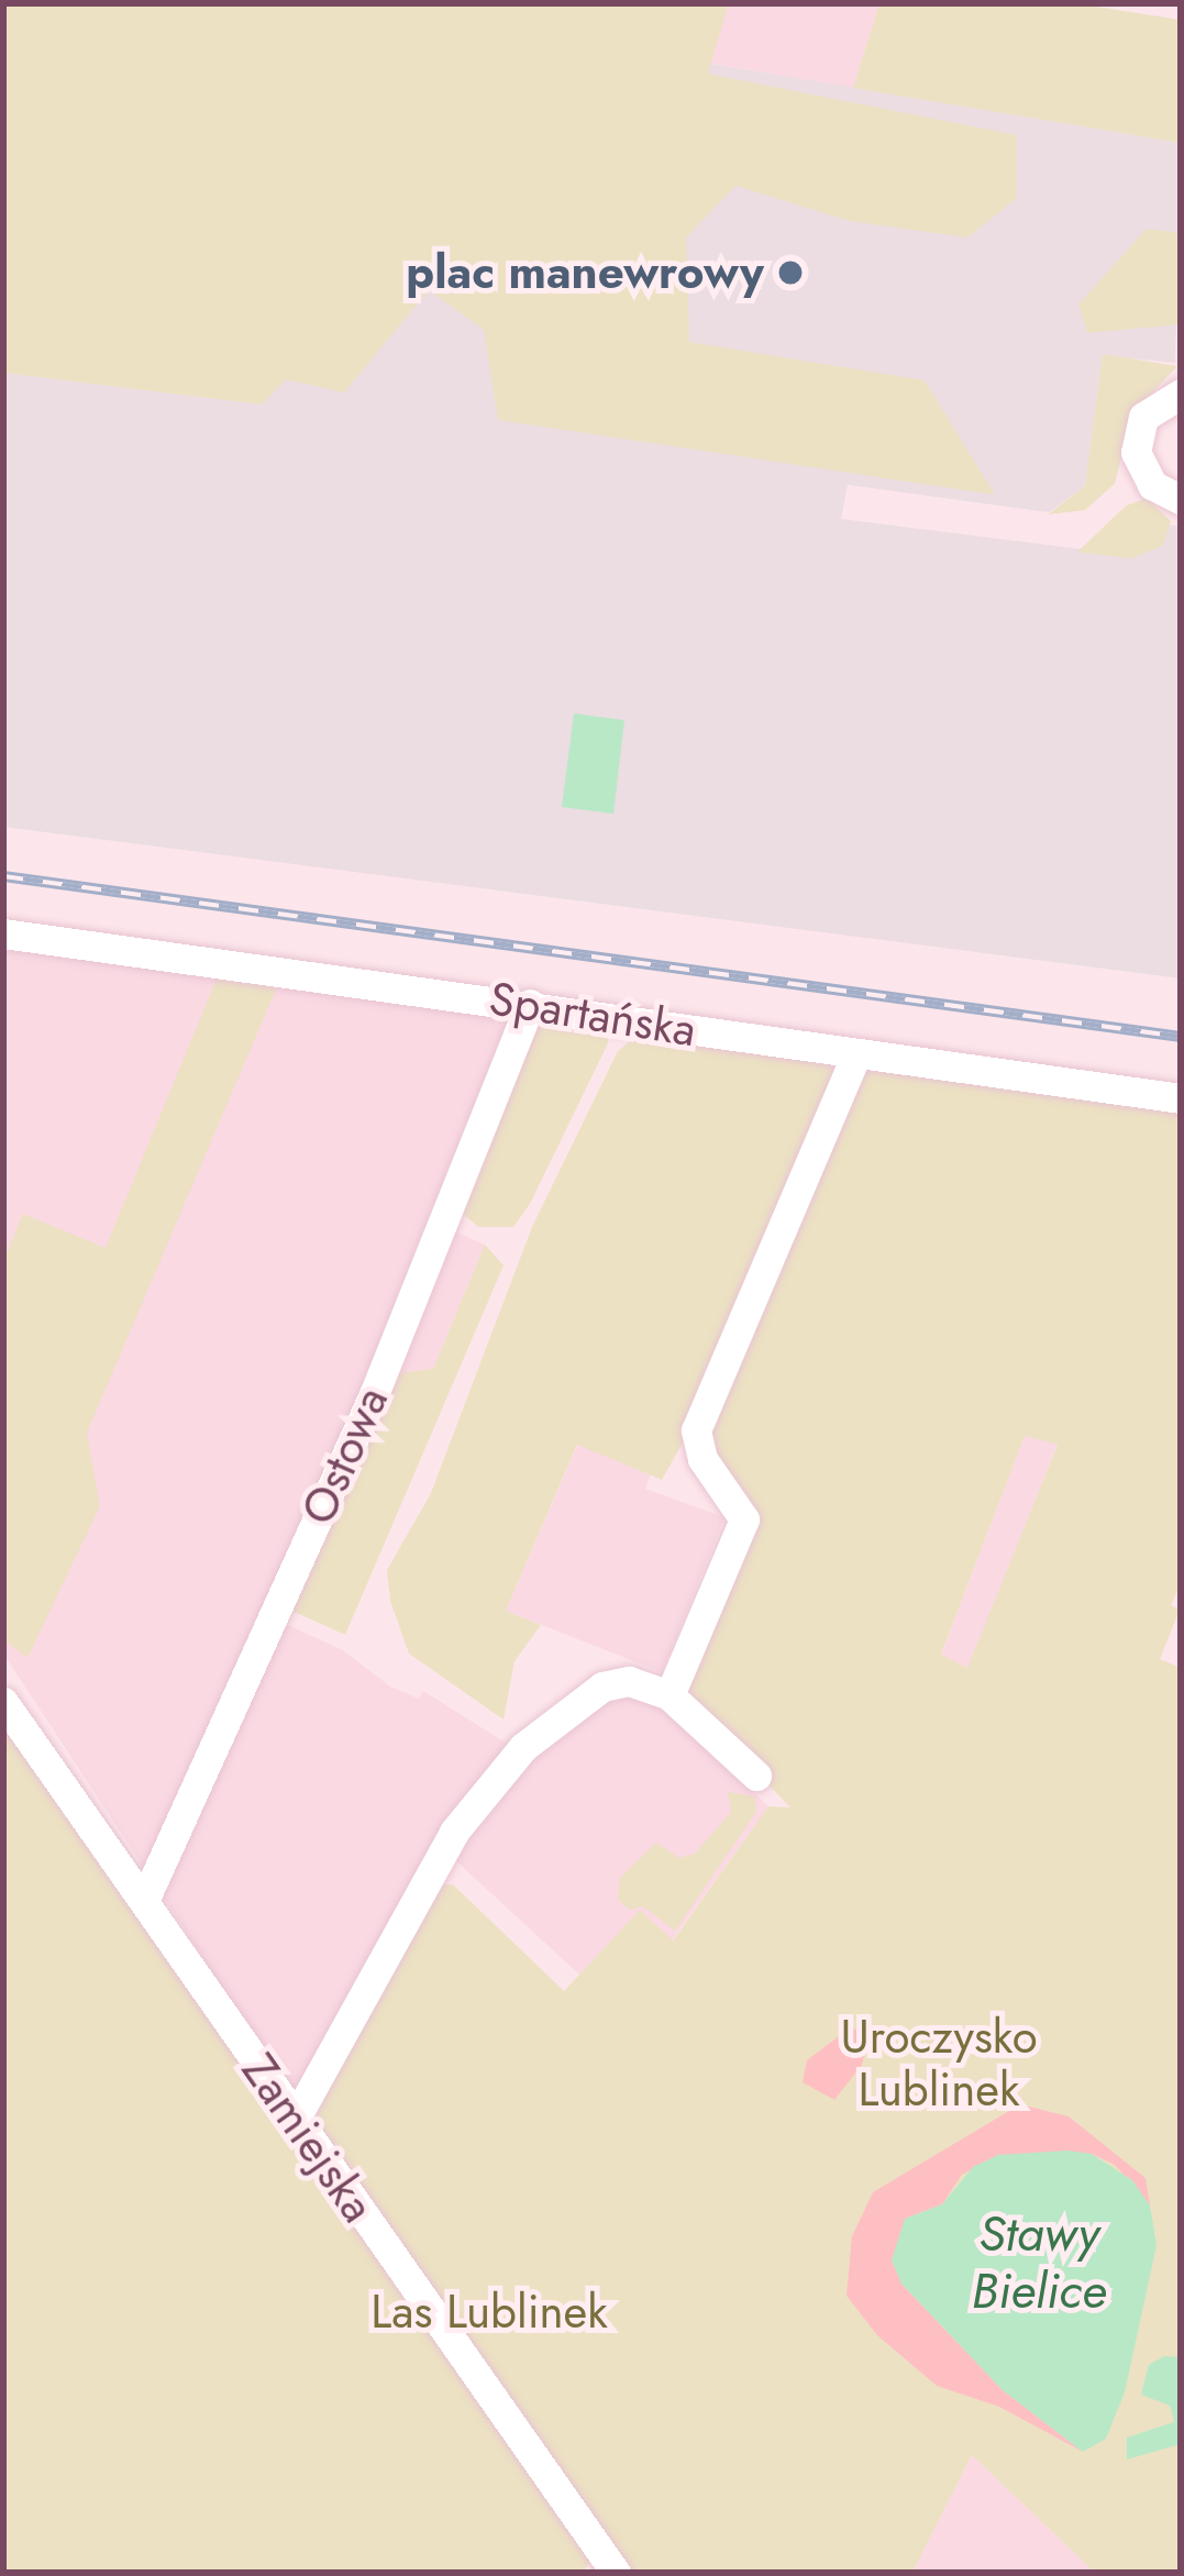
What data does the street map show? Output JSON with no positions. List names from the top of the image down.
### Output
{
  "streets": {
    "street": ["Spartańska", "Ostowa", "Zamiejska"]
  },
  "crossings": [
    ["Spartańska", "Ostowa"],
    ["Ostowa", "Zamiejska"]
  ],
  "water": ["Stawy Bielice"],
  "parks": ["Uroczysko Lublinek", "Las Lublinek"],
  "places": ["plac manewrowy"]
}
